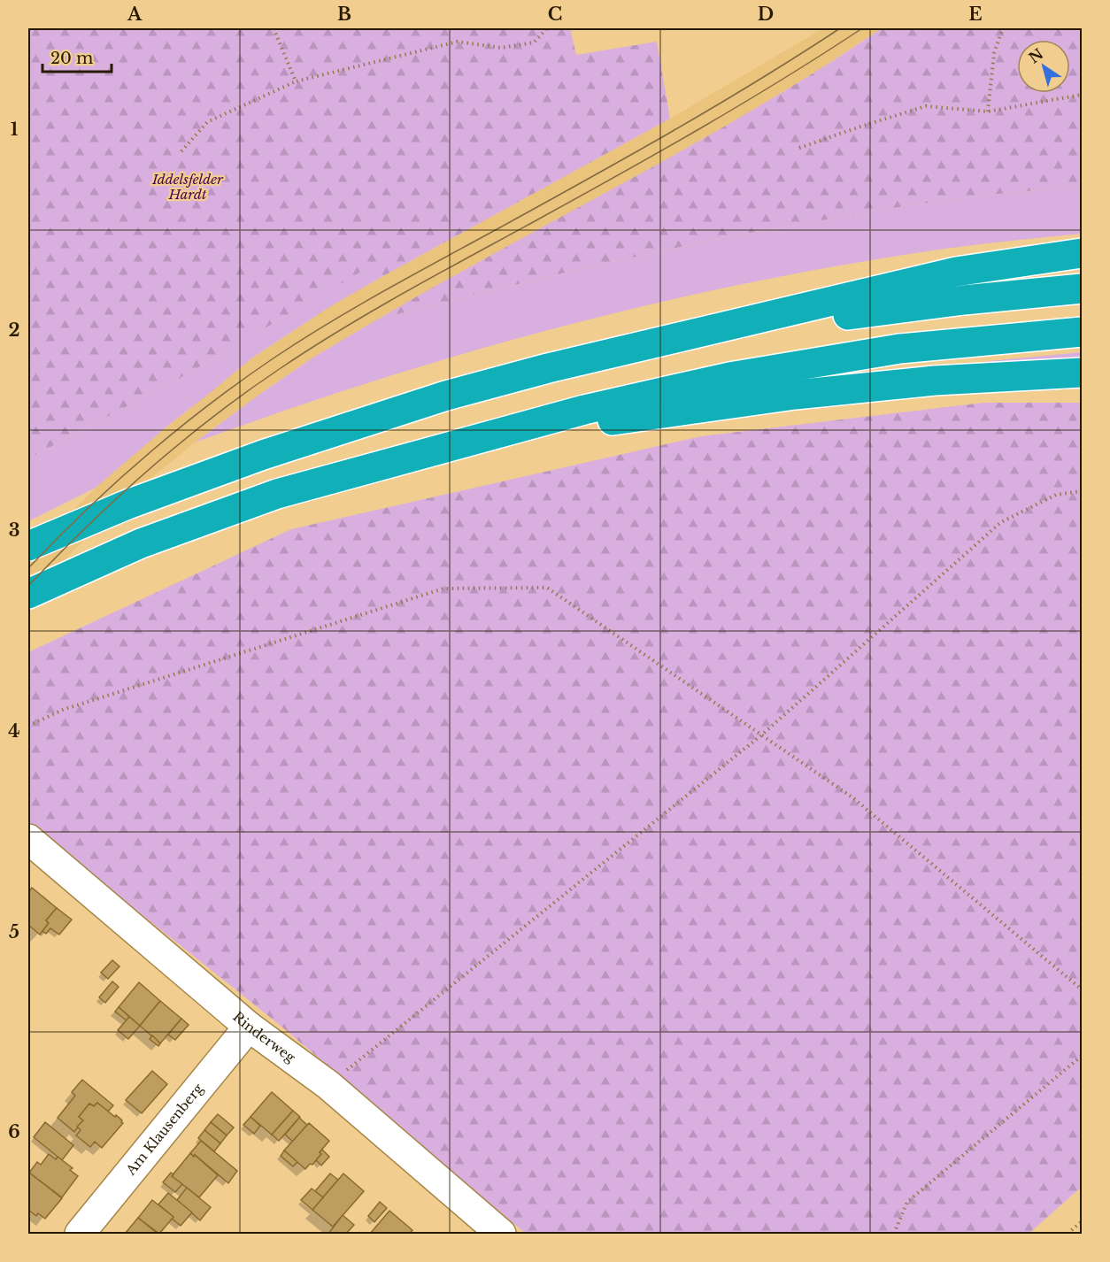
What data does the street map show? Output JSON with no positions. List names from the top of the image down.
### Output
{
  "streets": {
    "street": ["Rinderweg", "Am Klausenberg"]
  },
  "crossings": [
    ["Rinderweg", "Am Klausenberg"]
  ],
  "parks": ["Iddelsfelder Hardt"],
  "scale_bar": "20 m",
  "north": "top left",
  "grid": {
    "columns": [
      "A",
      "B",
      "C",
      "D",
      "E"
    ],
    "rows": [
      "1",
      "2",
      "3",
      "4",
      "5",
      "6"
    ]
  }
}
